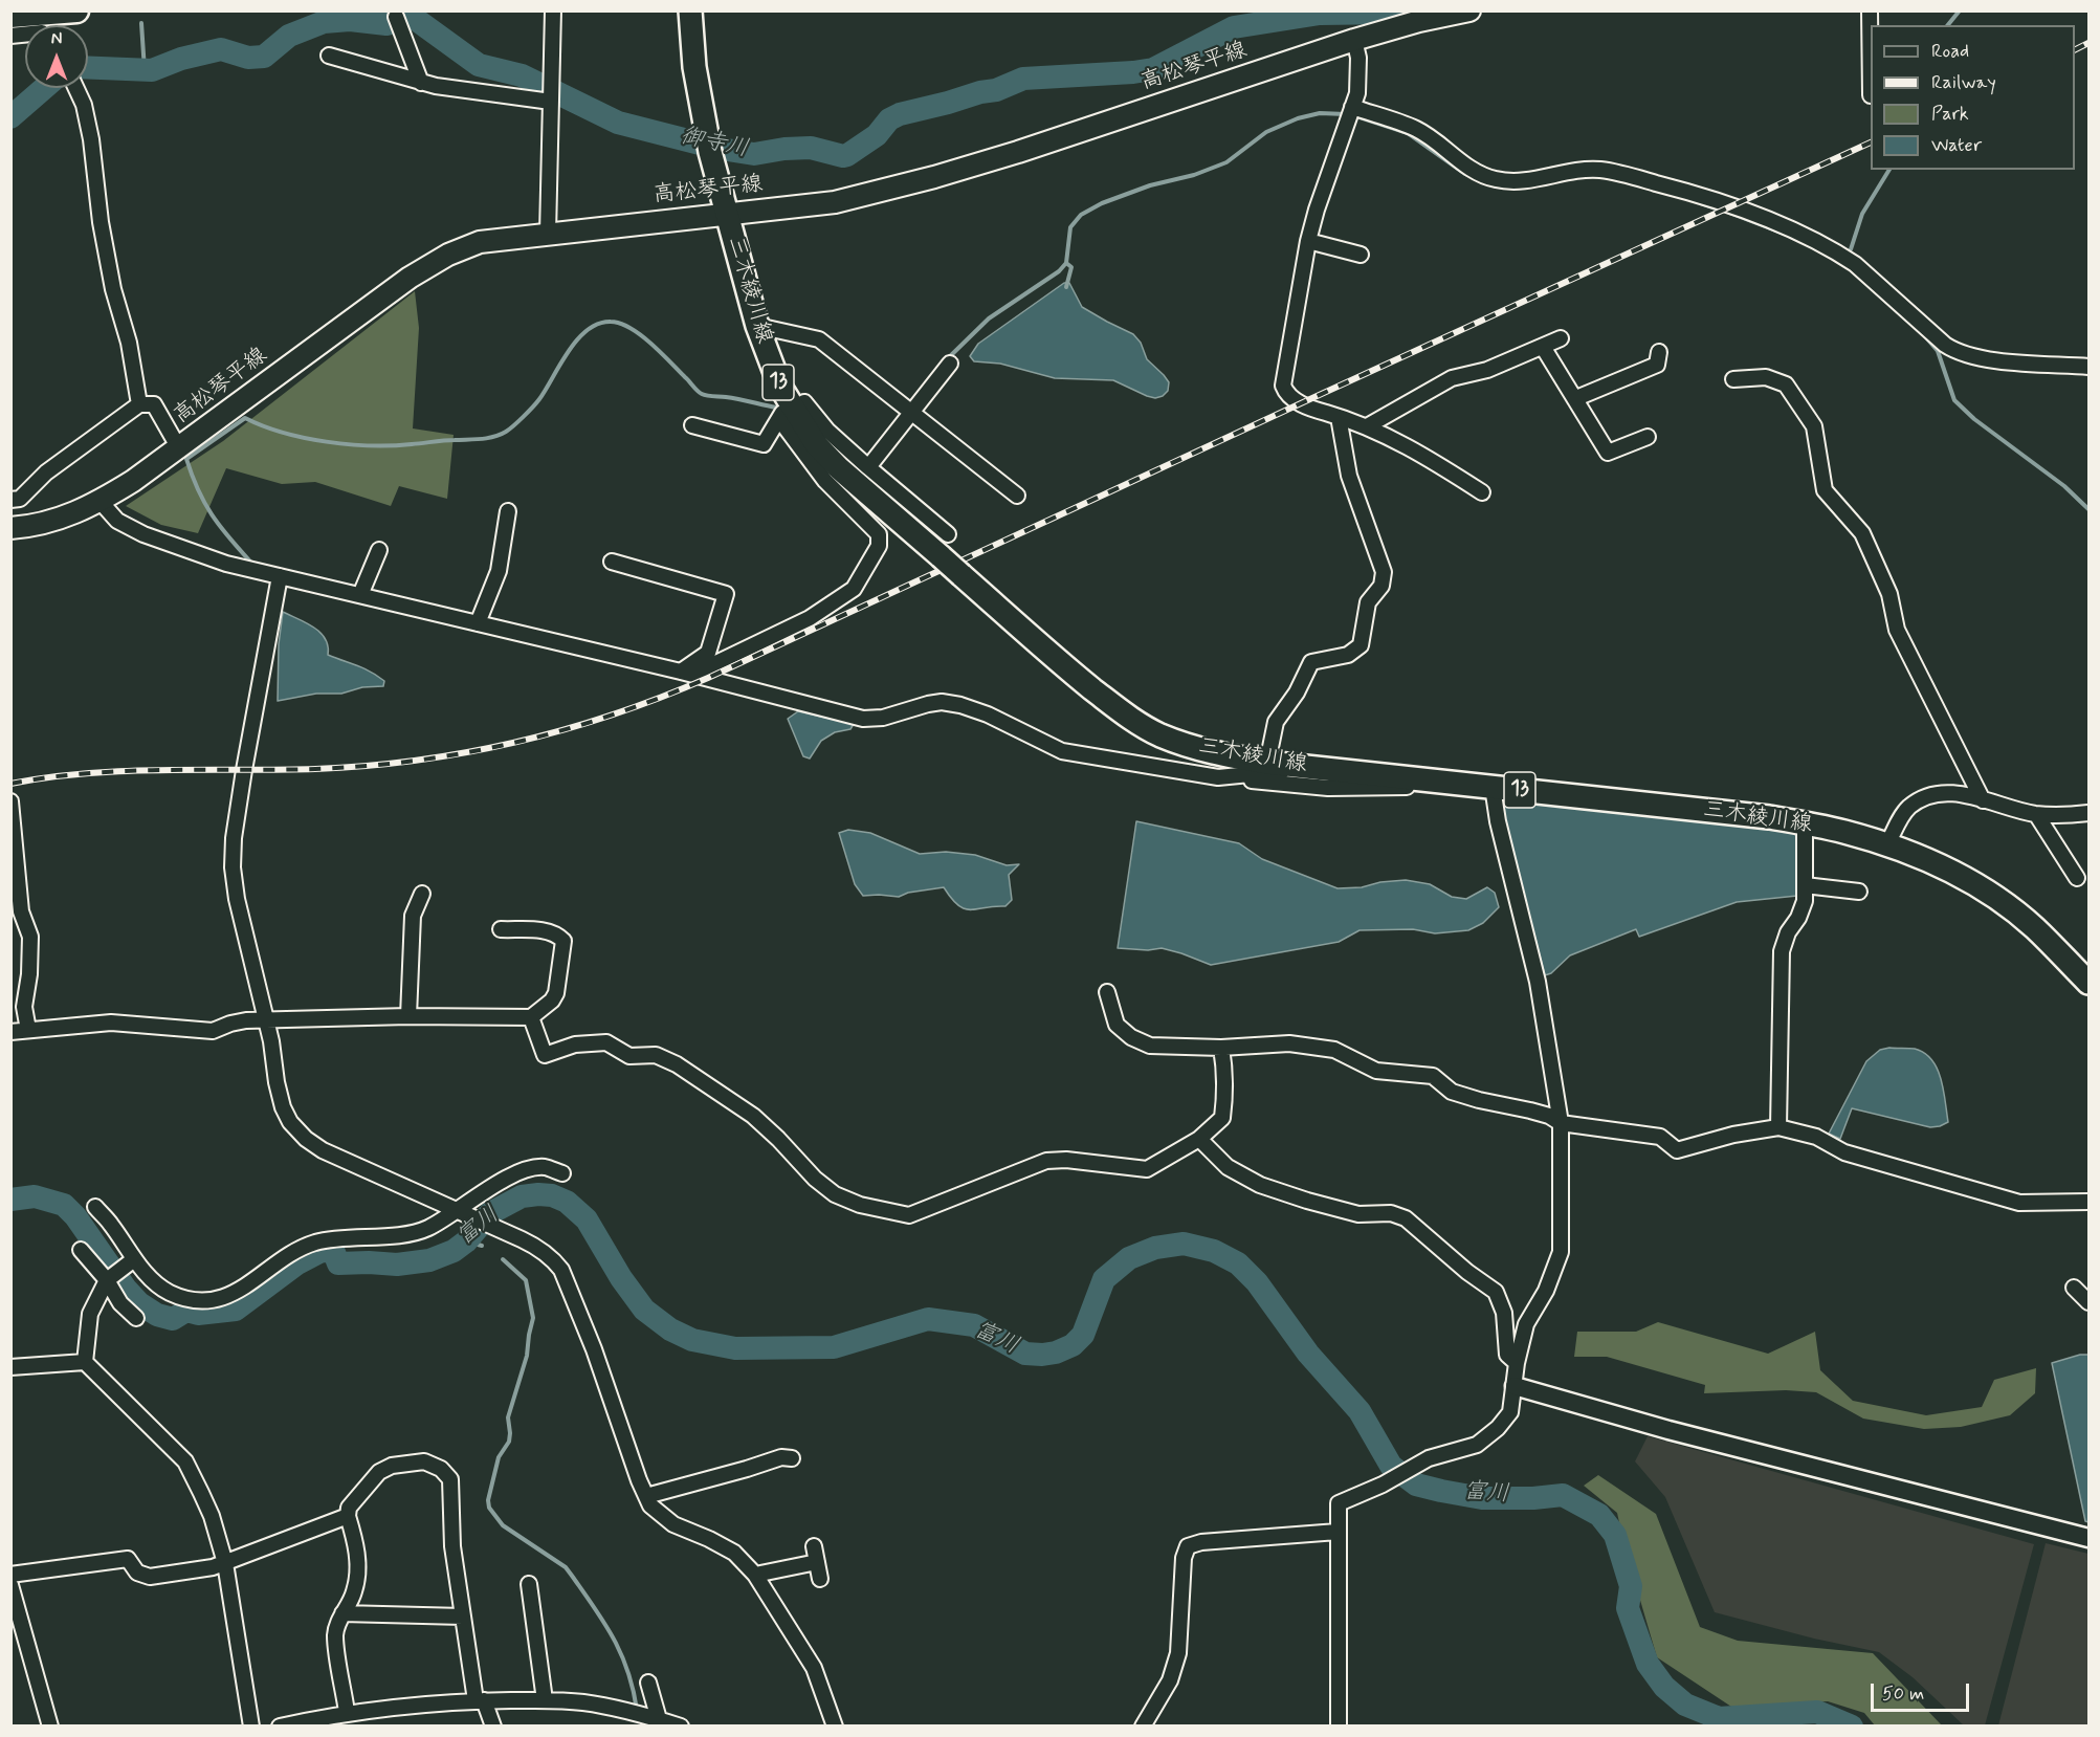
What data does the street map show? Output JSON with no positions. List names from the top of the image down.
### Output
{
  "streets": {
    "main road": ["高松琴平線", "三木綾川線", "13"]
  },
  "crossings": [
    ["高松琴平線", "三木綾川線"]
  ],
  "water": ["御寺川", "富川"],
  "legend": [
    "Road",
    "Railway",
    "Park",
    "Water"
  ],
  "scale_bar": "50 m",
  "north": "top"
}
